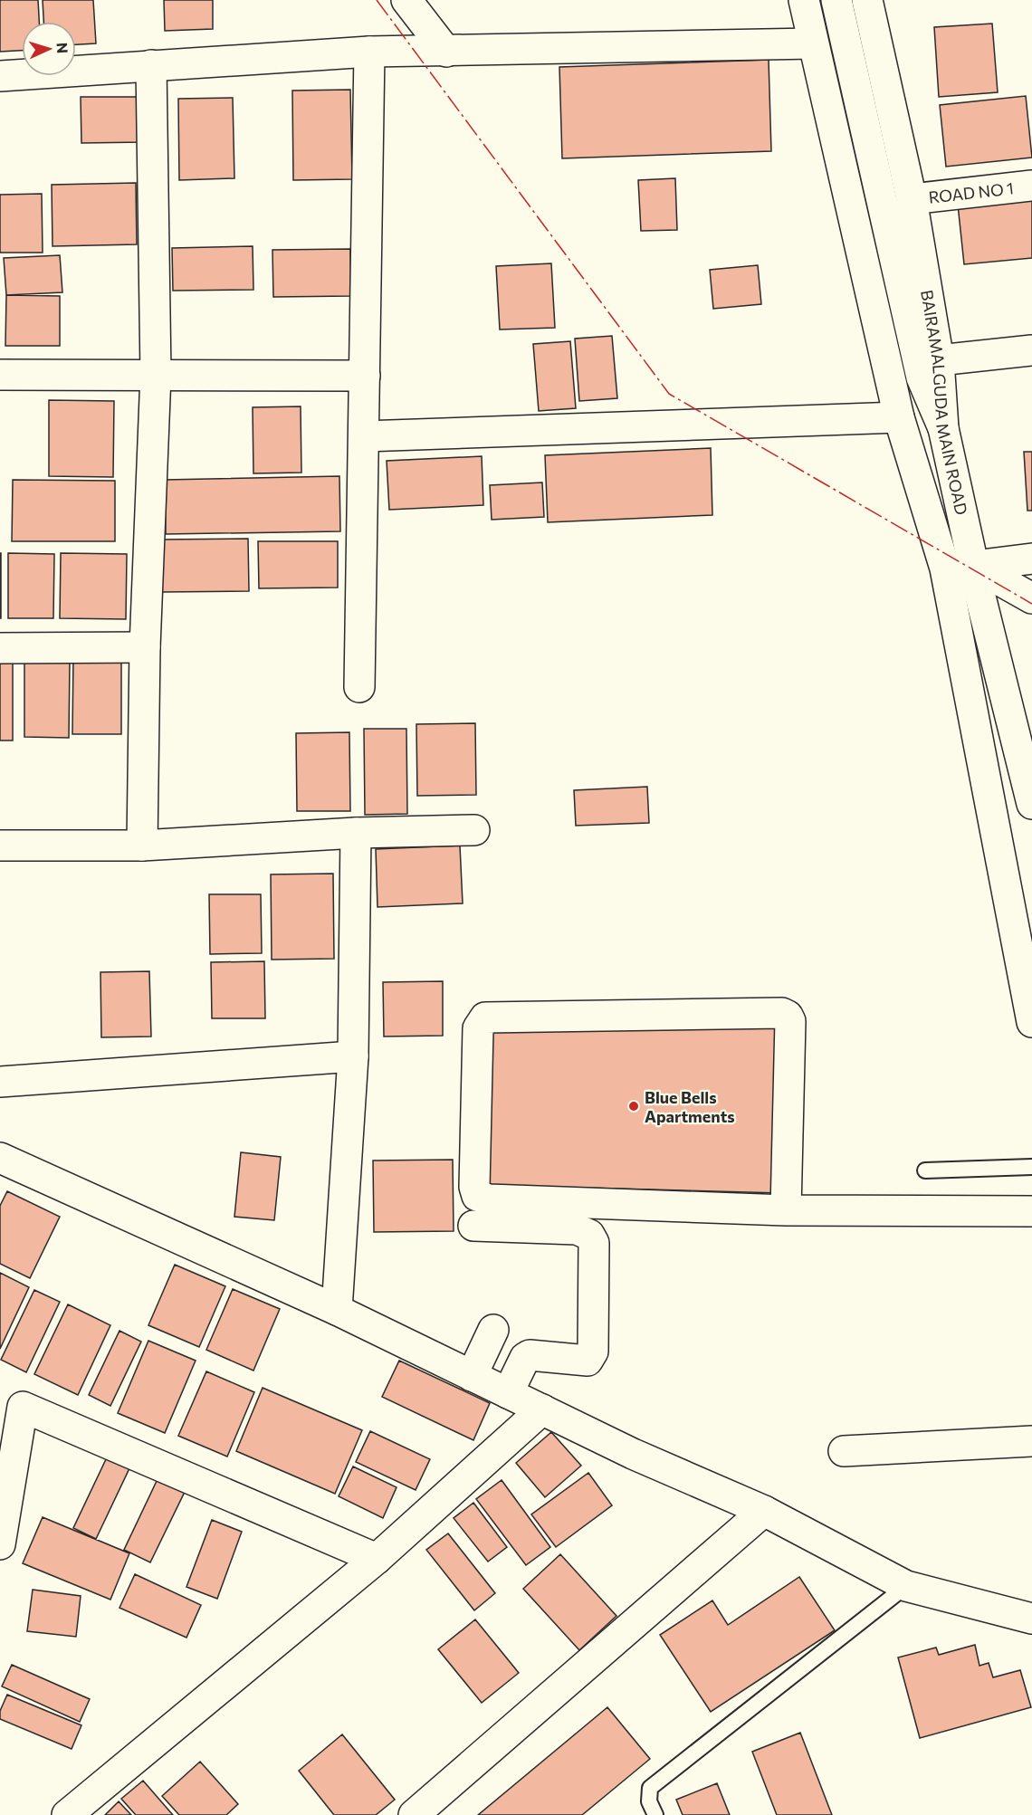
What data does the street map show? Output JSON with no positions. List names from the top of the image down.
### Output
{
  "streets": {
    "main road": ["ROAD NO 1", "BAIRAMALGUDA MAIN ROAD"]
  },
  "crossings": [
    ["ROAD NO 1", "BAIRAMALGUDA MAIN ROAD"]
  ],
  "places": ["Blue Bells Apartments"],
  "north": "right"
}
